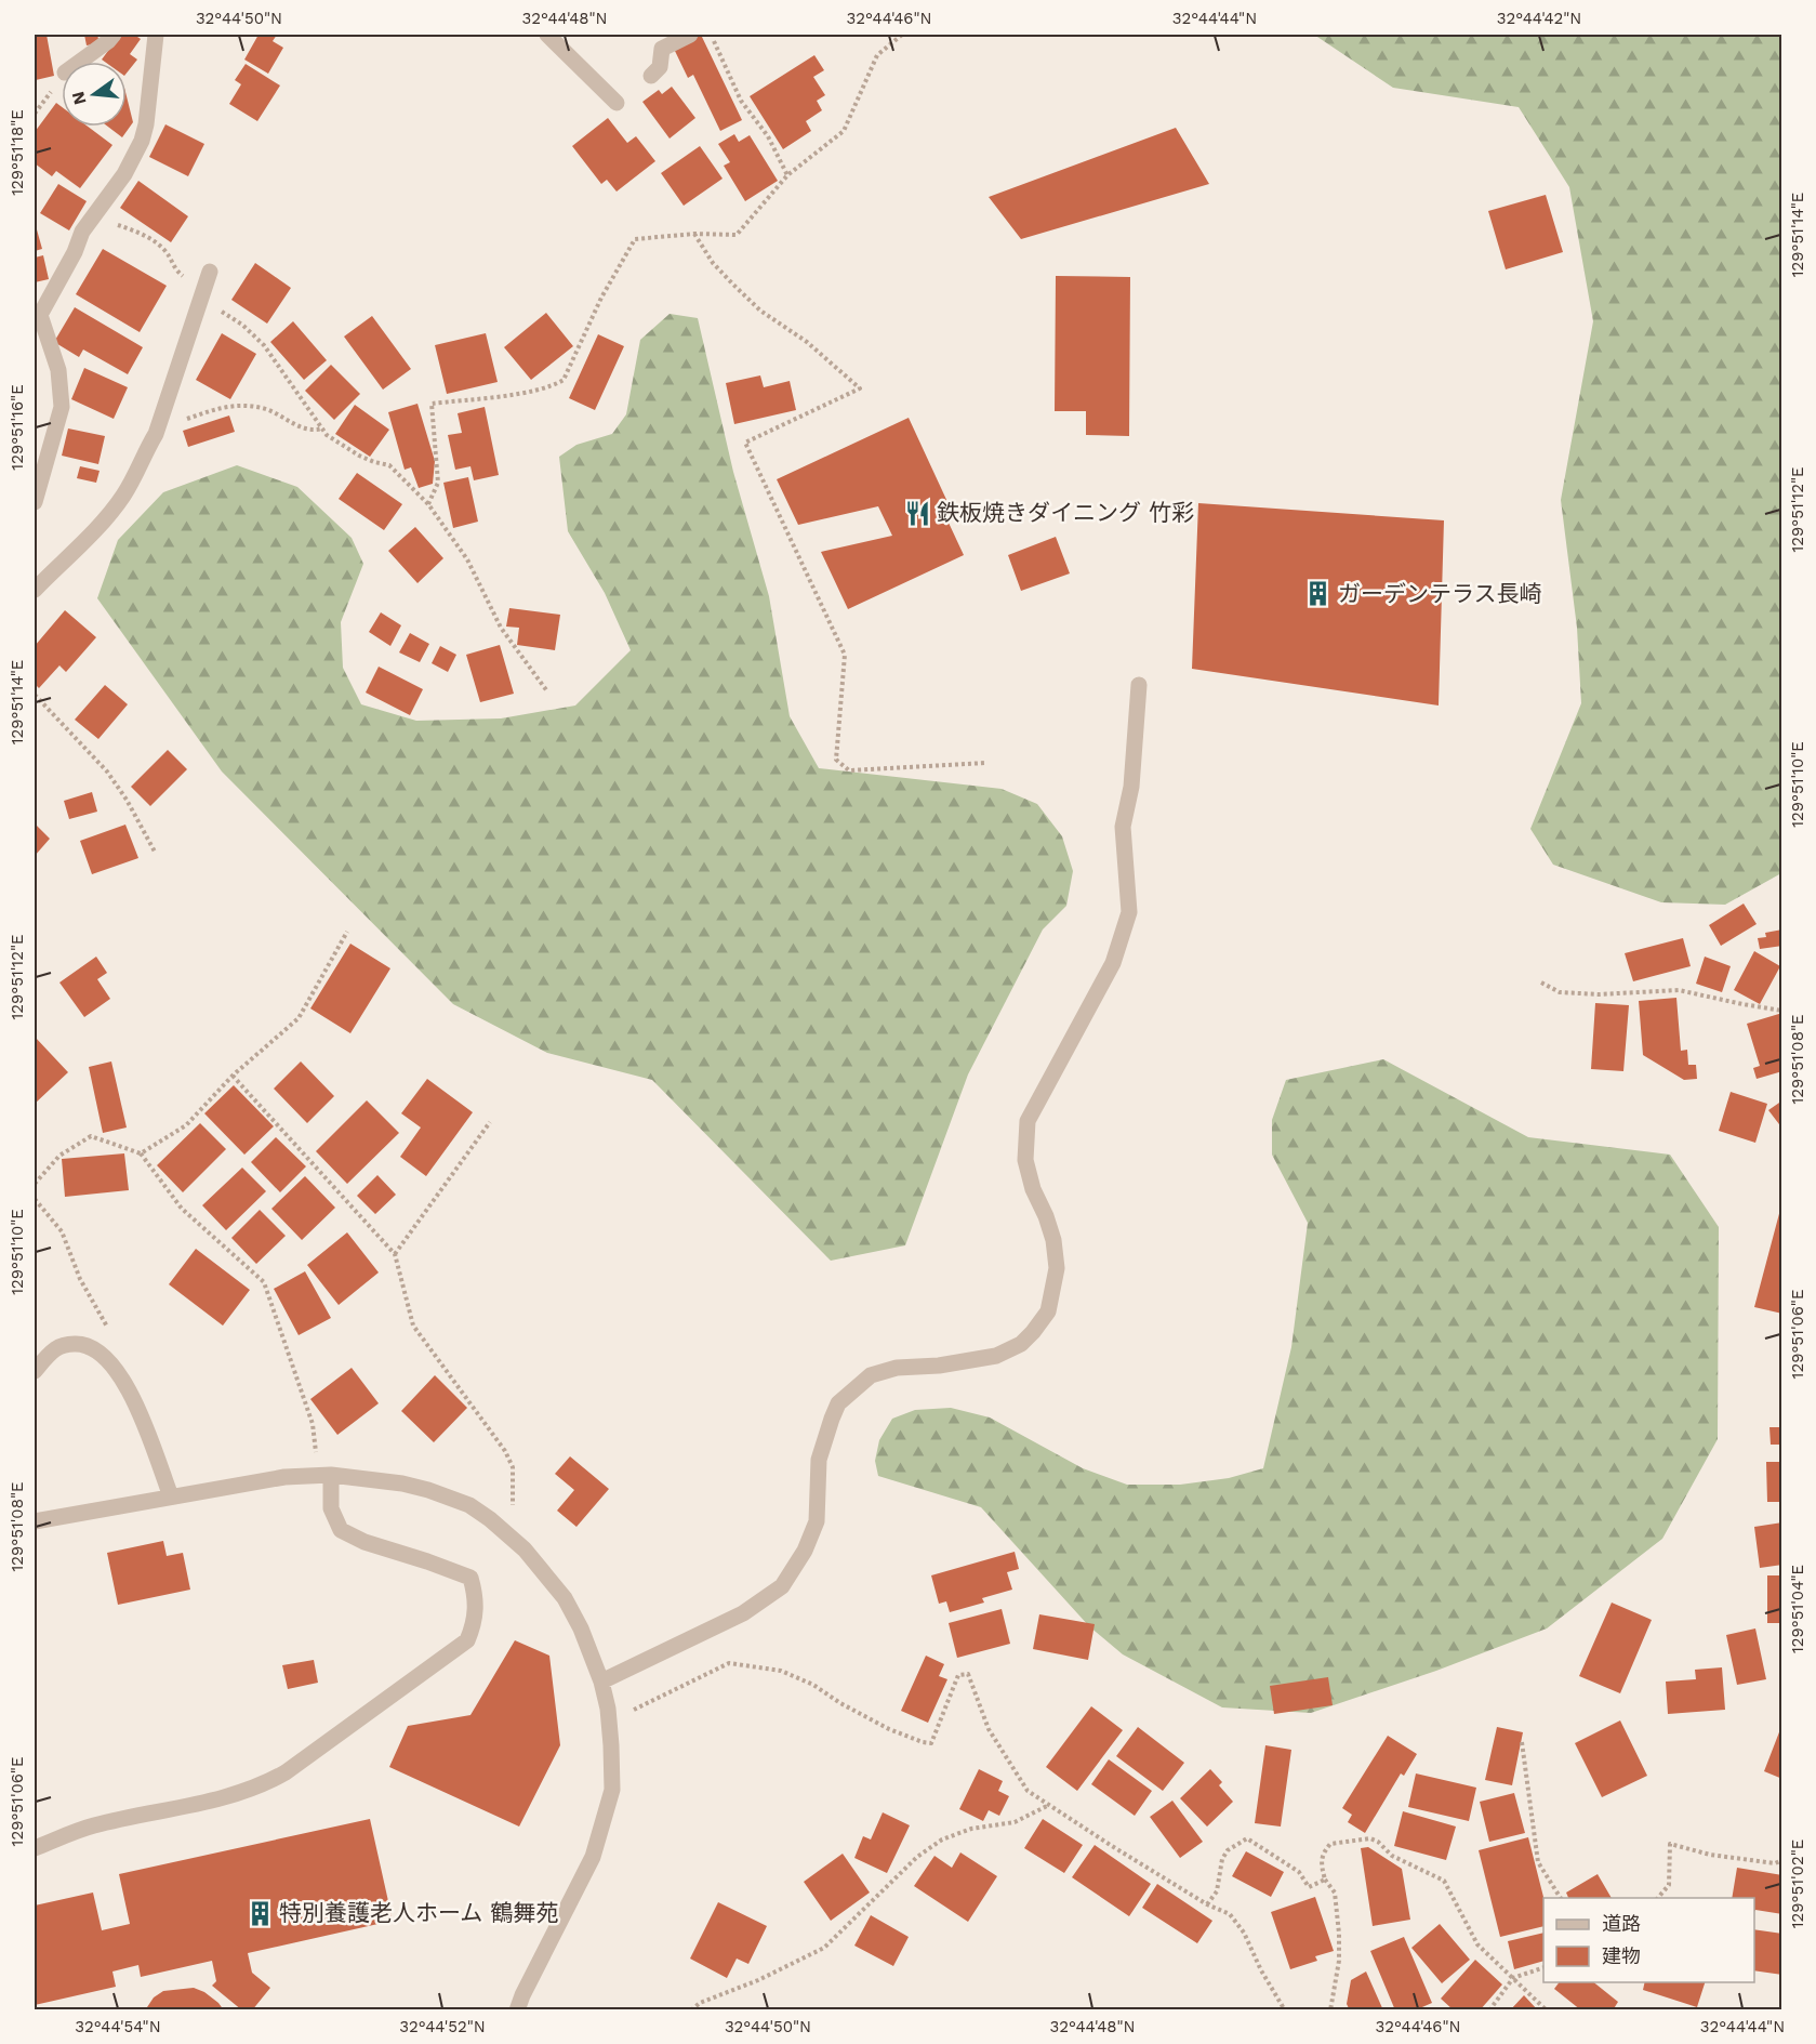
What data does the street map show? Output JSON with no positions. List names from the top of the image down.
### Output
{
  "places": {
    "restaurant": ["鉄板焼きダイニング 竹彩"],
    "building": ["ガーデンテラス長崎", "特別養護老人ホーム 鶴舞苑"]
  },
  "legend": ["道路", "建物"],
  "north": "left",
  "coordinates": [
    "32°44'50\"N",
    "32°44'48\"N",
    "32°44'46\"N",
    "32°44'44\"N",
    "32°44'42\"N",
    "129°51'18\"E",
    "129°51'14\"E",
    "129°51'16\"E",
    "129°51'12\"E",
    "129°51'10\"E",
    "129°51'08\"E",
    "129°51'06\"E",
    "129°51'04\"E",
    "129°51'02\"E",
    "32°44'54\"N",
    "32°44'52\"N"
  ]
}
